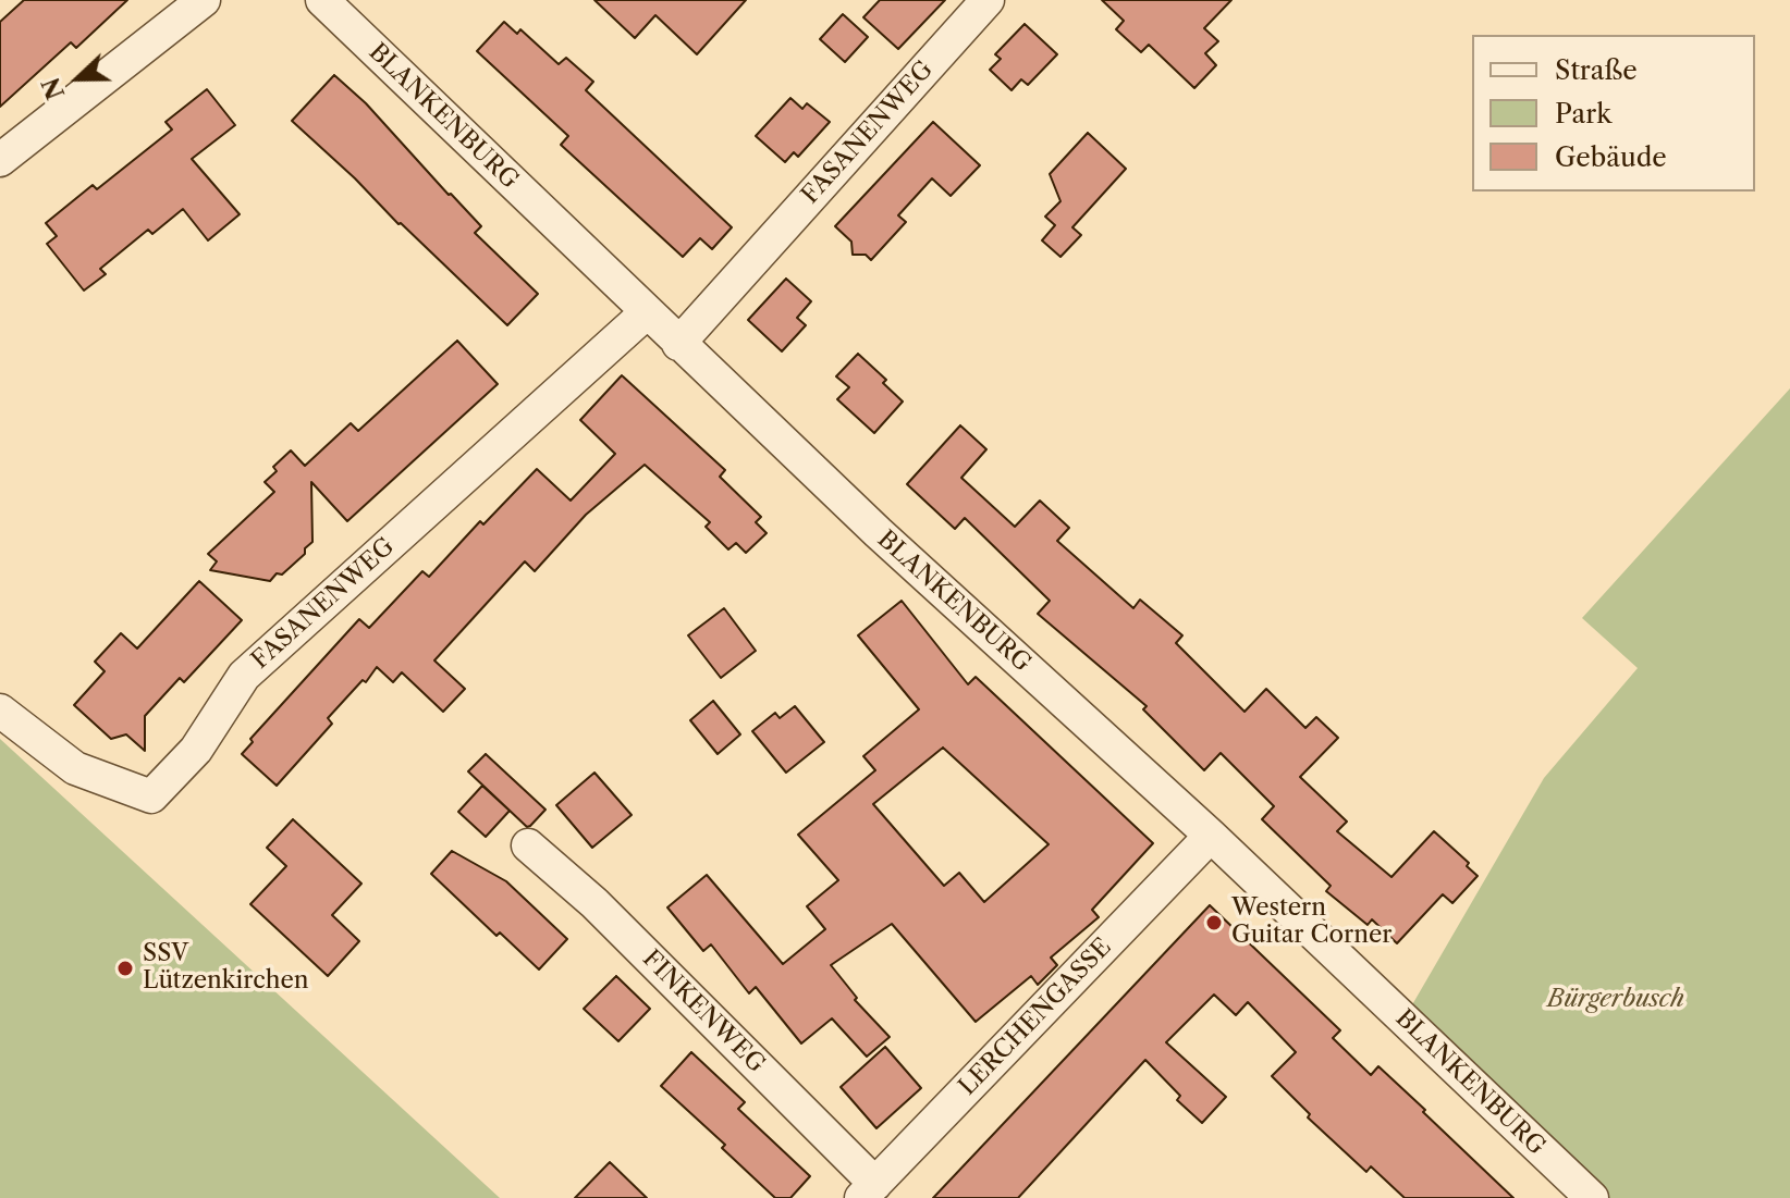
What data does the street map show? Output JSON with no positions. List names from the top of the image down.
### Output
{
  "streets": {
    "street": [
      "BLANKENBURG",
      "FASANENWEG",
      "FINKENWEG",
      "LERCHENGASSE"
    ]
  },
  "crossings": [
    ["BLANKENBURG", "FASANENWEG"],
    ["BLANKENBURG", "LERCHENGASSE"],
    ["FINKENWEG", "LERCHENGASSE"]
  ],
  "parks": ["Bürgerbusch"],
  "places": ["Western Guitar Corner", "SSV Lützenkirchen"],
  "legend": ["Straße", "Park", "Gebäude"],
  "north": "left"
}
